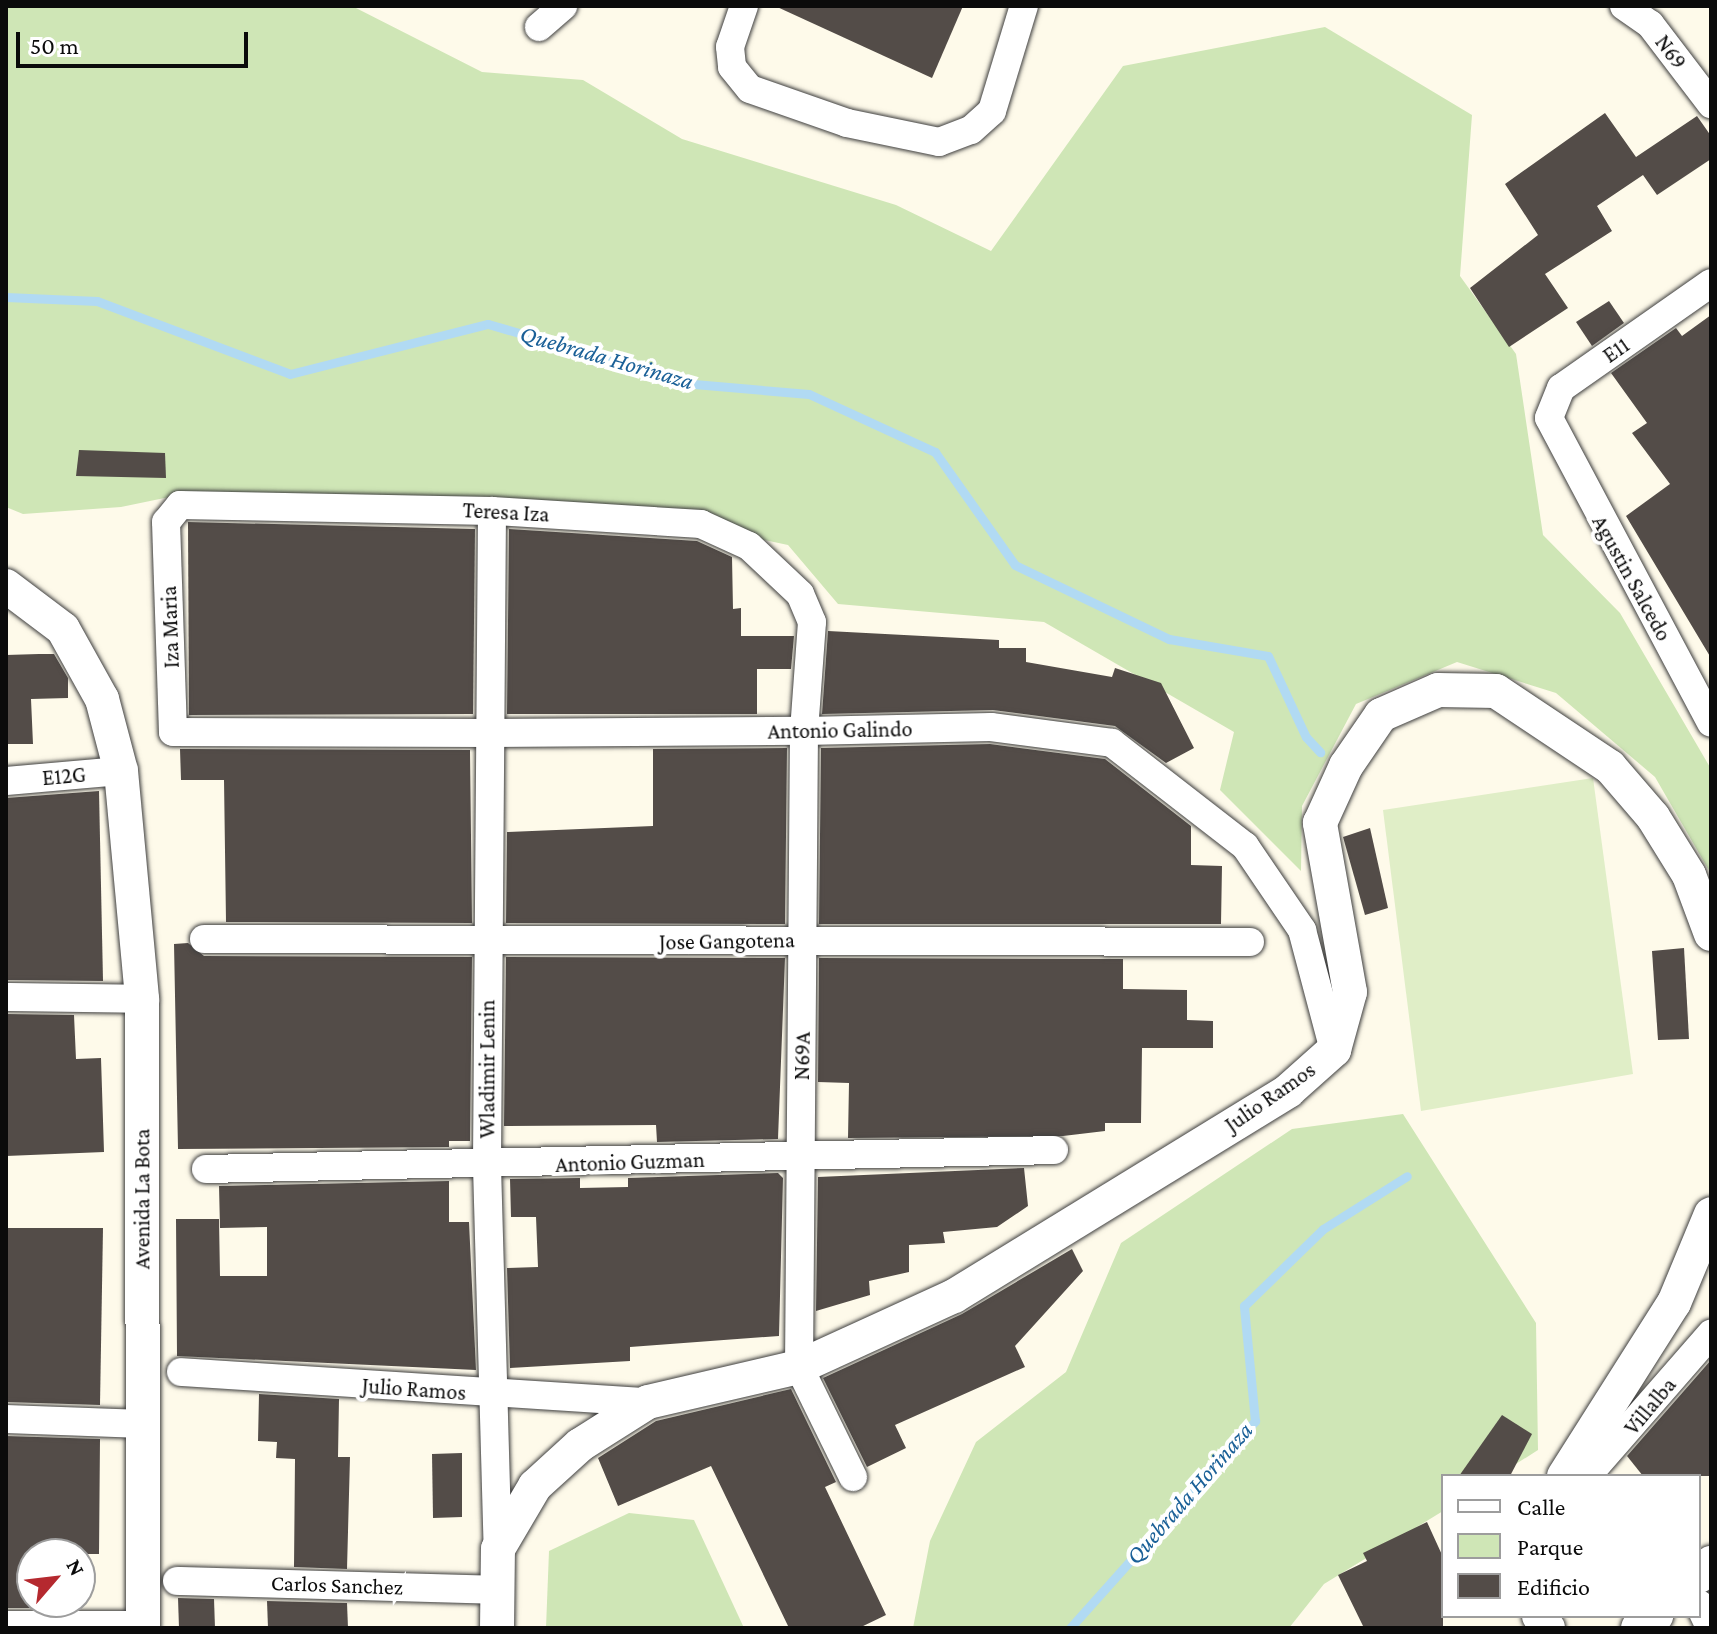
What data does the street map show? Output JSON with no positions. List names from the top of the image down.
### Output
{
  "streets": {
    "street": [
      "N69",
      "E11",
      "Teresa Iza",
      "Agustin Salcedo",
      "Iza Maria",
      "Antonio Galindo",
      "E12G",
      "Jose Gangotena",
      "N69A",
      "Wladimir Lenin",
      "Julio Ramos",
      "Antonio Guzman",
      "Avenida La Bota",
      "Villalba",
      "Carlos Sanchez"
    ]
  },
  "crossings": [
    ["E11", "Agustin Salcedo"],
    ["Teresa Iza", "Iza Maria"],
    ["Teresa Iza", "N69A"],
    ["Teresa Iza", "Wladimir Lenin"],
    ["Iza Maria", "Antonio Galindo"],
    ["Antonio Galindo", "N69A"],
    ["Antonio Galindo", "Wladimir Lenin"],
    ["Antonio Galindo", "Julio Ramos"],
    ["E12G", "Avenida La Bota"],
    ["Jose Gangotena", "N69A"],
    ["Jose Gangotena", "Wladimir Lenin"],
    ["N69A", "Julio Ramos"],
    ["N69A", "Antonio Guzman"],
    ["Wladimir Lenin", "Julio Ramos"],
    ["Wladimir Lenin", "Antonio Guzman"],
    ["Wladimir Lenin", "Carlos Sanchez"]
  ],
  "water": ["Quebrada Horinaza"],
  "legend": ["Calle", "Parque", "Edificio"],
  "scale_bar": "50 m",
  "north": "top right"
}
